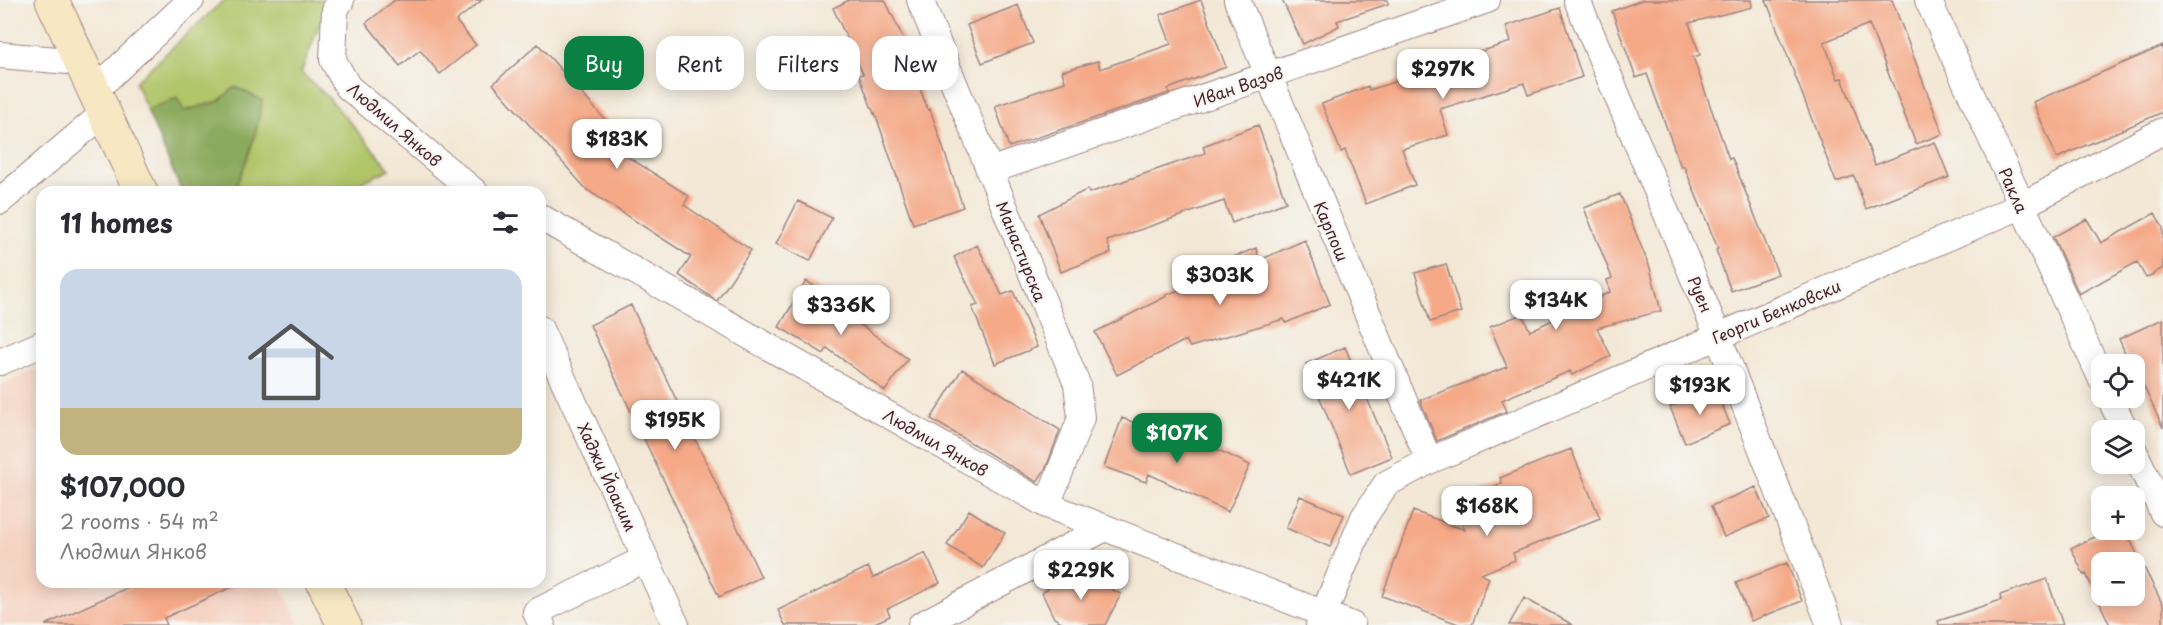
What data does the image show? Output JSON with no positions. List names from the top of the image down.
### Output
{
  "streets": {
    "street": [
      "Иван Вазов",
      "Людмил Янков",
      "Ракла",
      "Карпош",
      "Манастирска",
      "Руен",
      "Георги Бенковски",
      "Хаджи Йоаким"
    ]
  },
  "crossings": [
    ["Иван Вазов", "Карпош"],
    ["Иван Вазов", "Манастирска"],
    ["Людмил Янков", "Манастирска"],
    ["Людмил Янков", "Георги Бенковски"],
    ["Ракла", "Георги Бенковски"],
    ["Карпош", "Георги Бенковски"],
    ["Руен", "Георги Бенковски"]
  ],
  "page": {
    "chip": [
      "Buy",
      "Rent",
      "Filters",
      "New"
    ],
    "price": [
      "$297K",
      "$183K",
      "$303K",
      "$134K",
      "$336K",
      "$421K",
      "$193K",
      "$195K",
      "$107K",
      "$168K",
      "$229K"
    ],
    "heading": "11 homes",
    "list": [
      {
        "name": "$107,000",
        "note": "2 rooms · 54 m² · Людмил Янков"
      }
    ],
    "map_buttons": ["+", "−"]
  }
}
